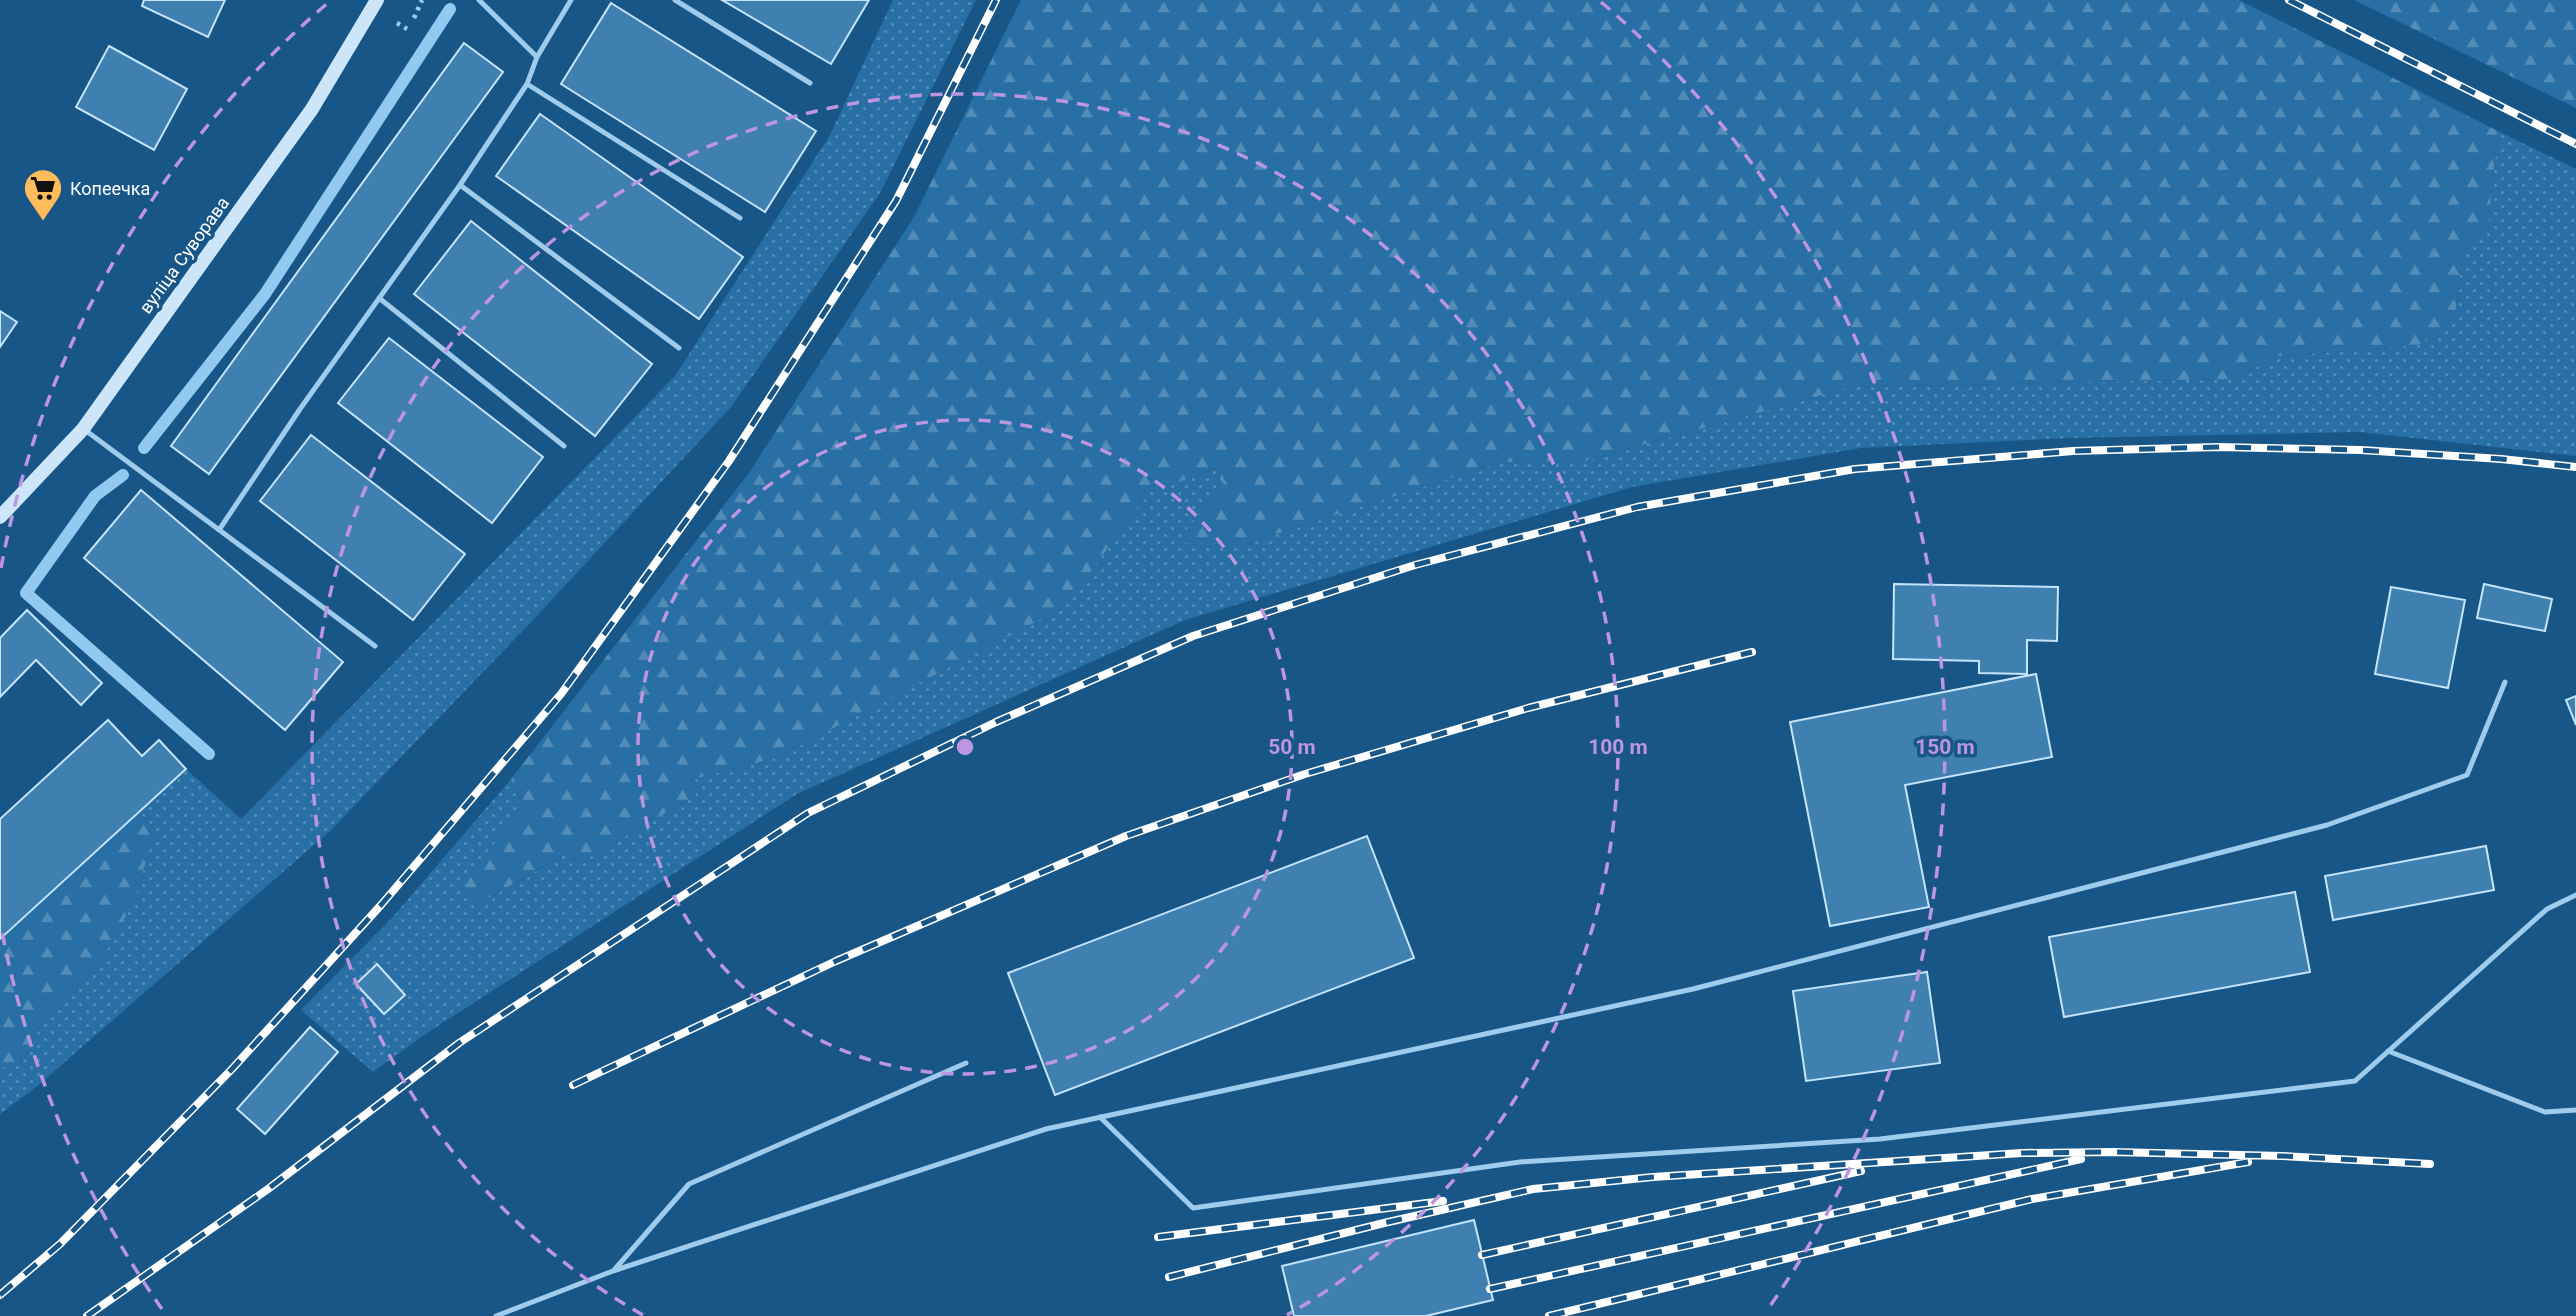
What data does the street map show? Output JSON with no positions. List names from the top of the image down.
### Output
{
  "streets": {
    "street": ["вуліца Суворава"]
  },
  "places": {
    "supermarket": ["Копеечка"]
  },
  "rings": ["50 m", "100 m", "150 m"]
}
